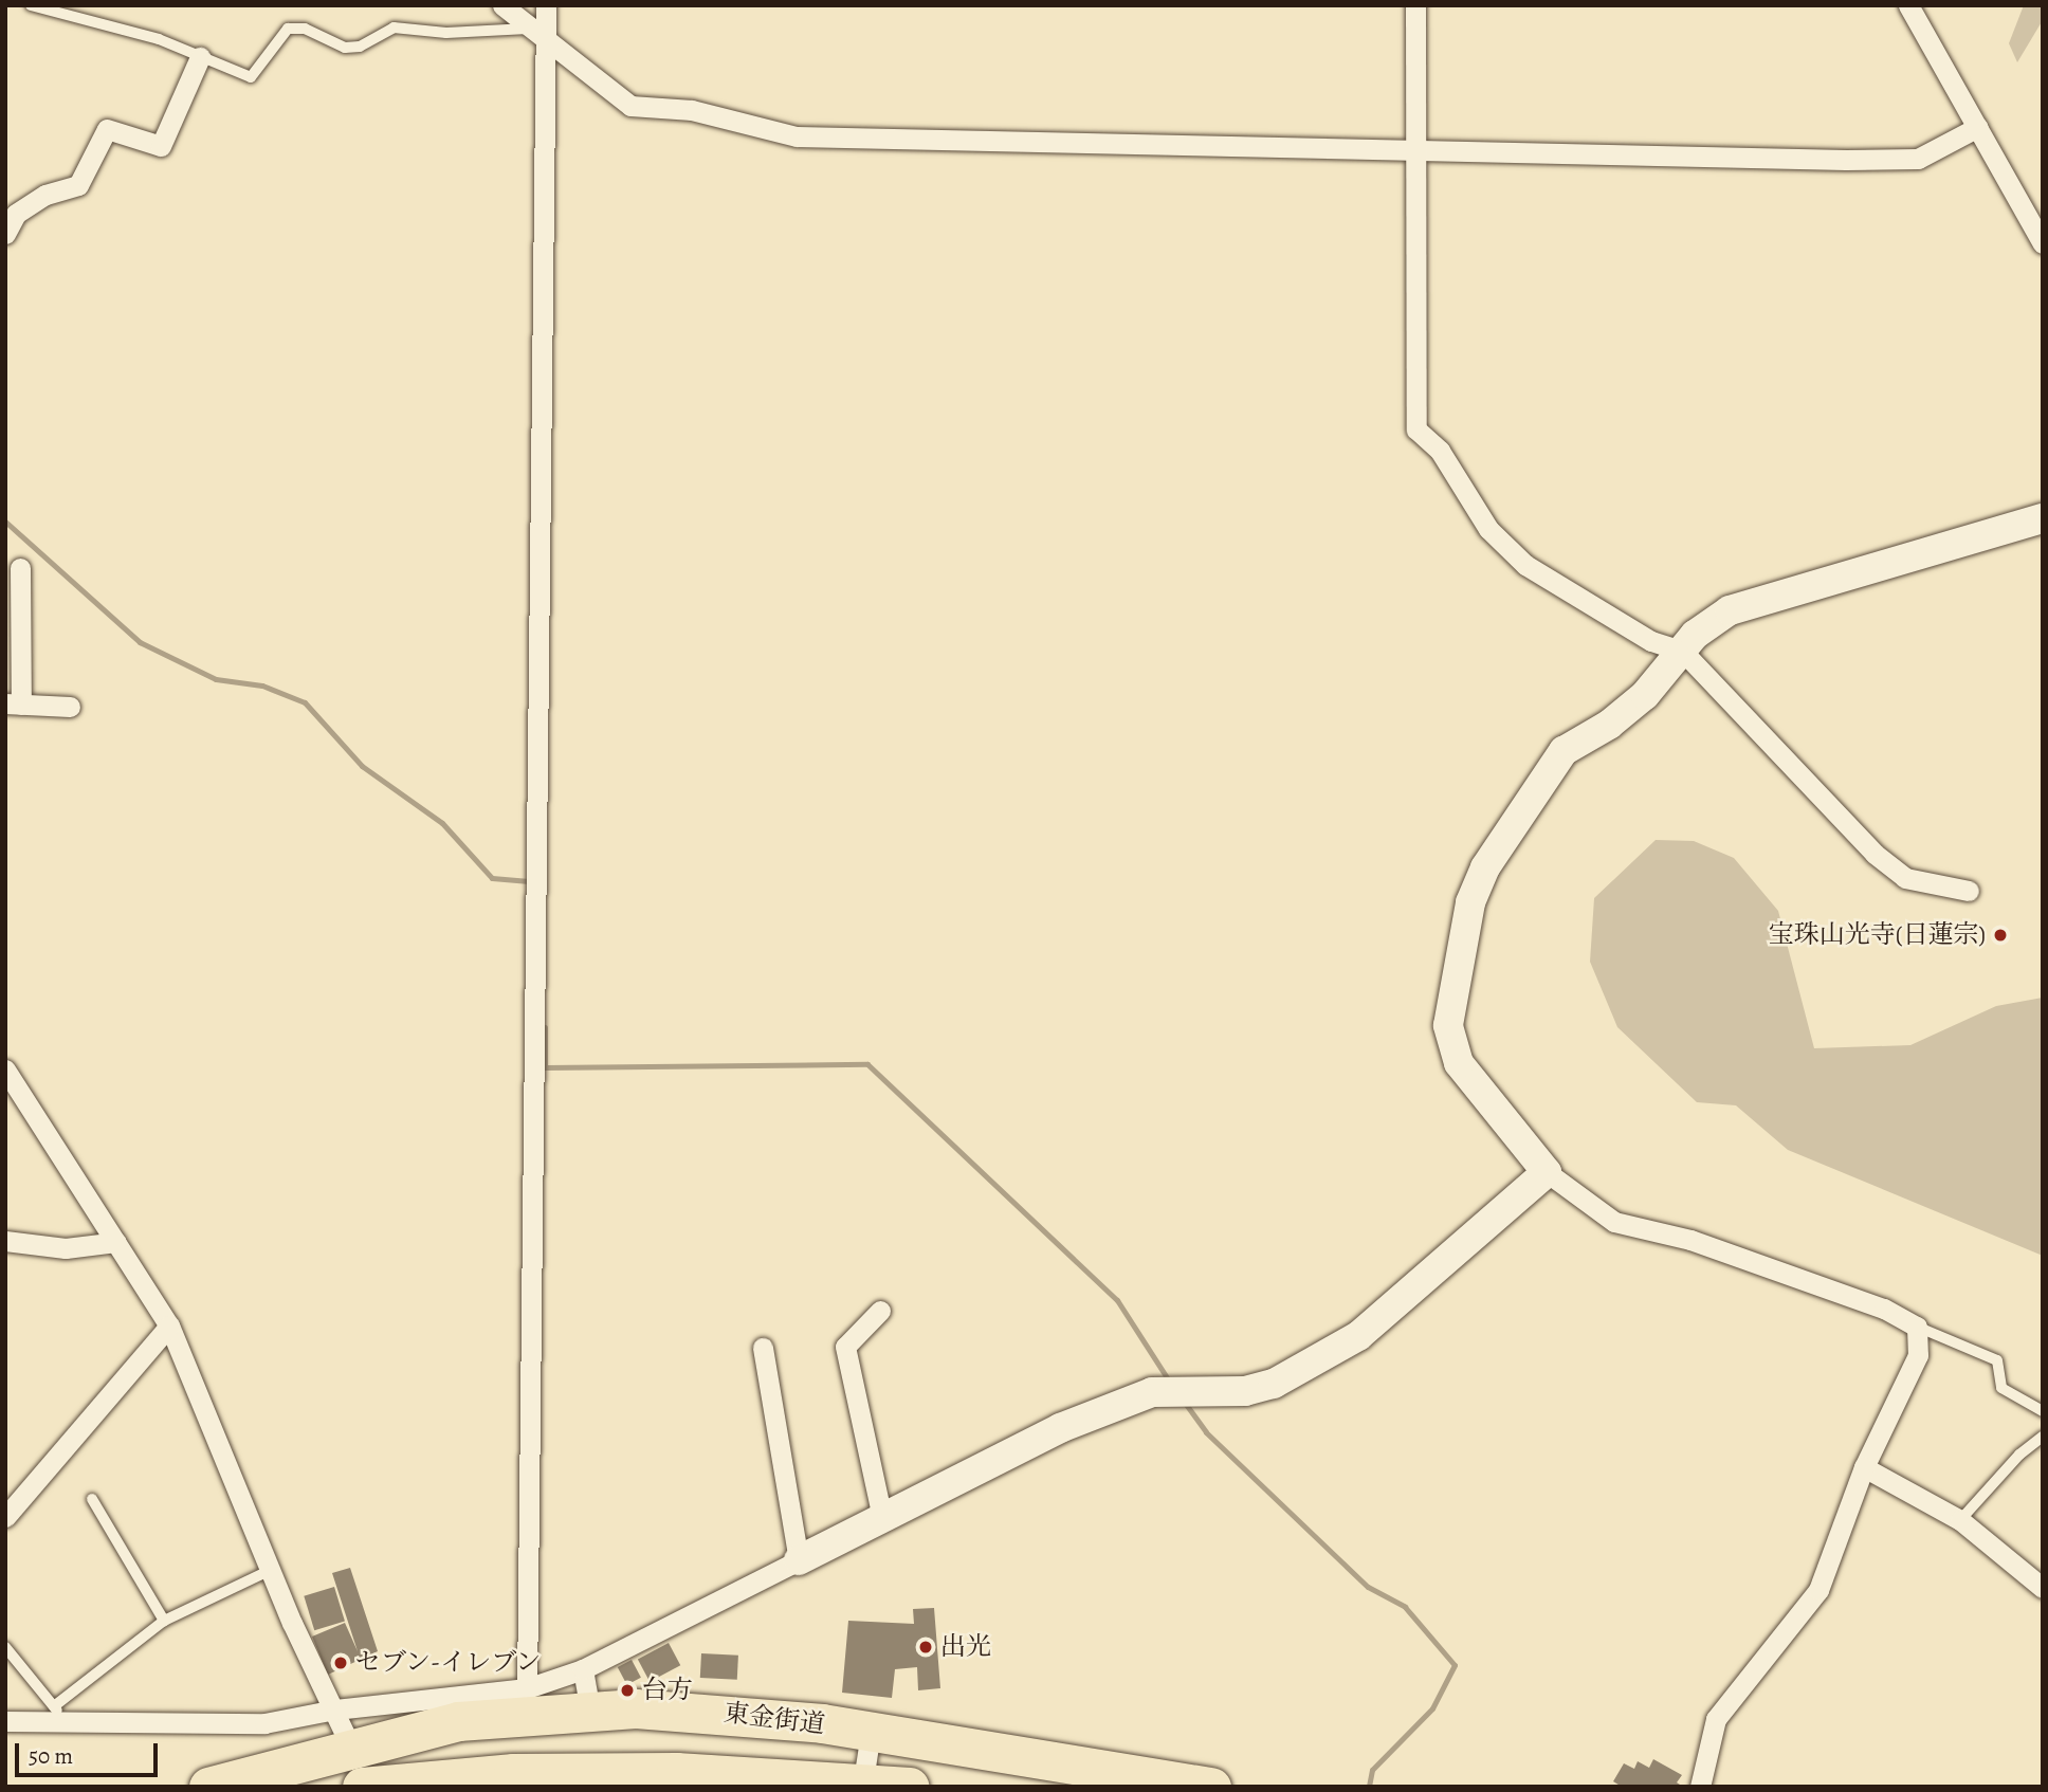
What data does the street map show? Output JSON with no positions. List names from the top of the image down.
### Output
{
  "streets": {
    "highway": ["東金街道"]
  },
  "places": [
    "宝珠山光寺(日蓮宗)",
    "出光",
    "セブン-イレブン",
    "台方"
  ],
  "scale_bar": "50 m"
}
